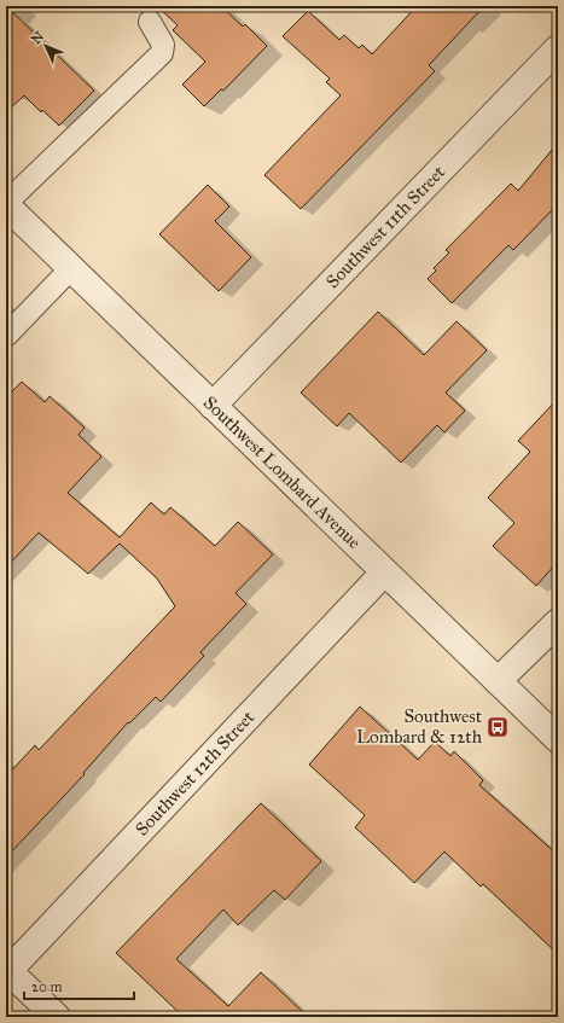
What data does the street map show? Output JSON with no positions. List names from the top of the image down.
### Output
{
  "streets": {
    "street": ["Southwest 11th Street", "Southwest Lombard Avenue", "Southwest 12th Street"]
  },
  "crossings": [
    ["Southwest 11th Street", "Southwest Lombard Avenue"],
    ["Southwest Lombard Avenue", "Southwest 12th Street"]
  ],
  "places": {
    "bus stop": ["Southwest Lombard & 12th"]
  },
  "scale_bar": "20 m",
  "north": "top left"
}
